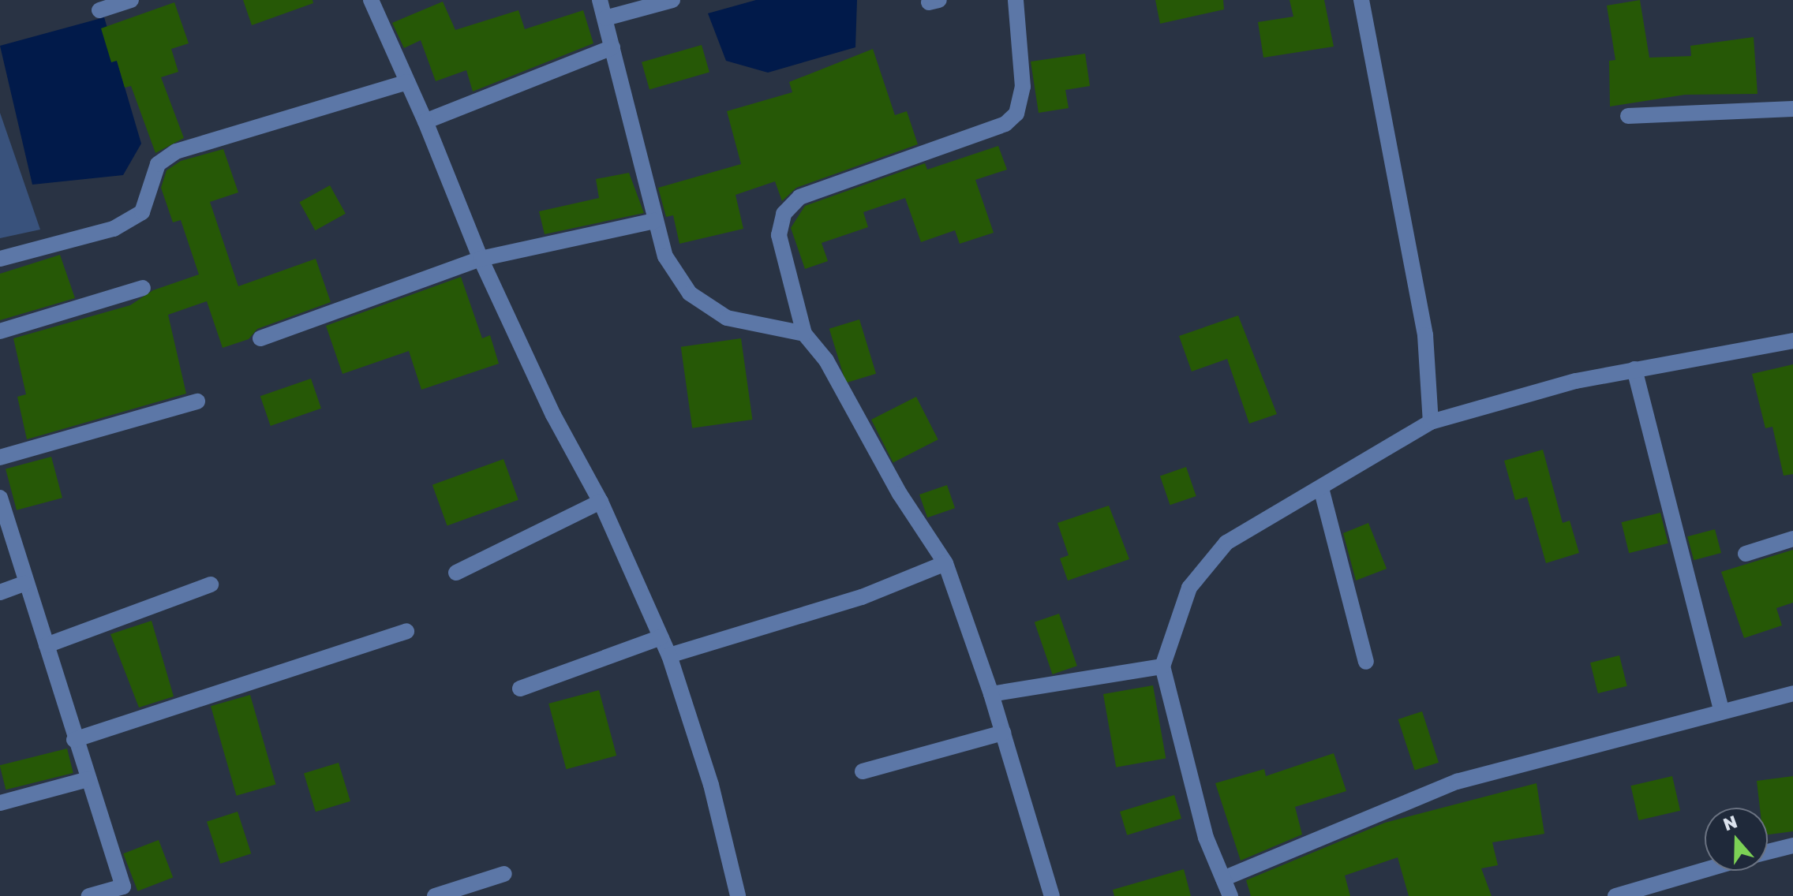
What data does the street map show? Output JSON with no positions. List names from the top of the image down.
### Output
{
  "north": "top"
}
